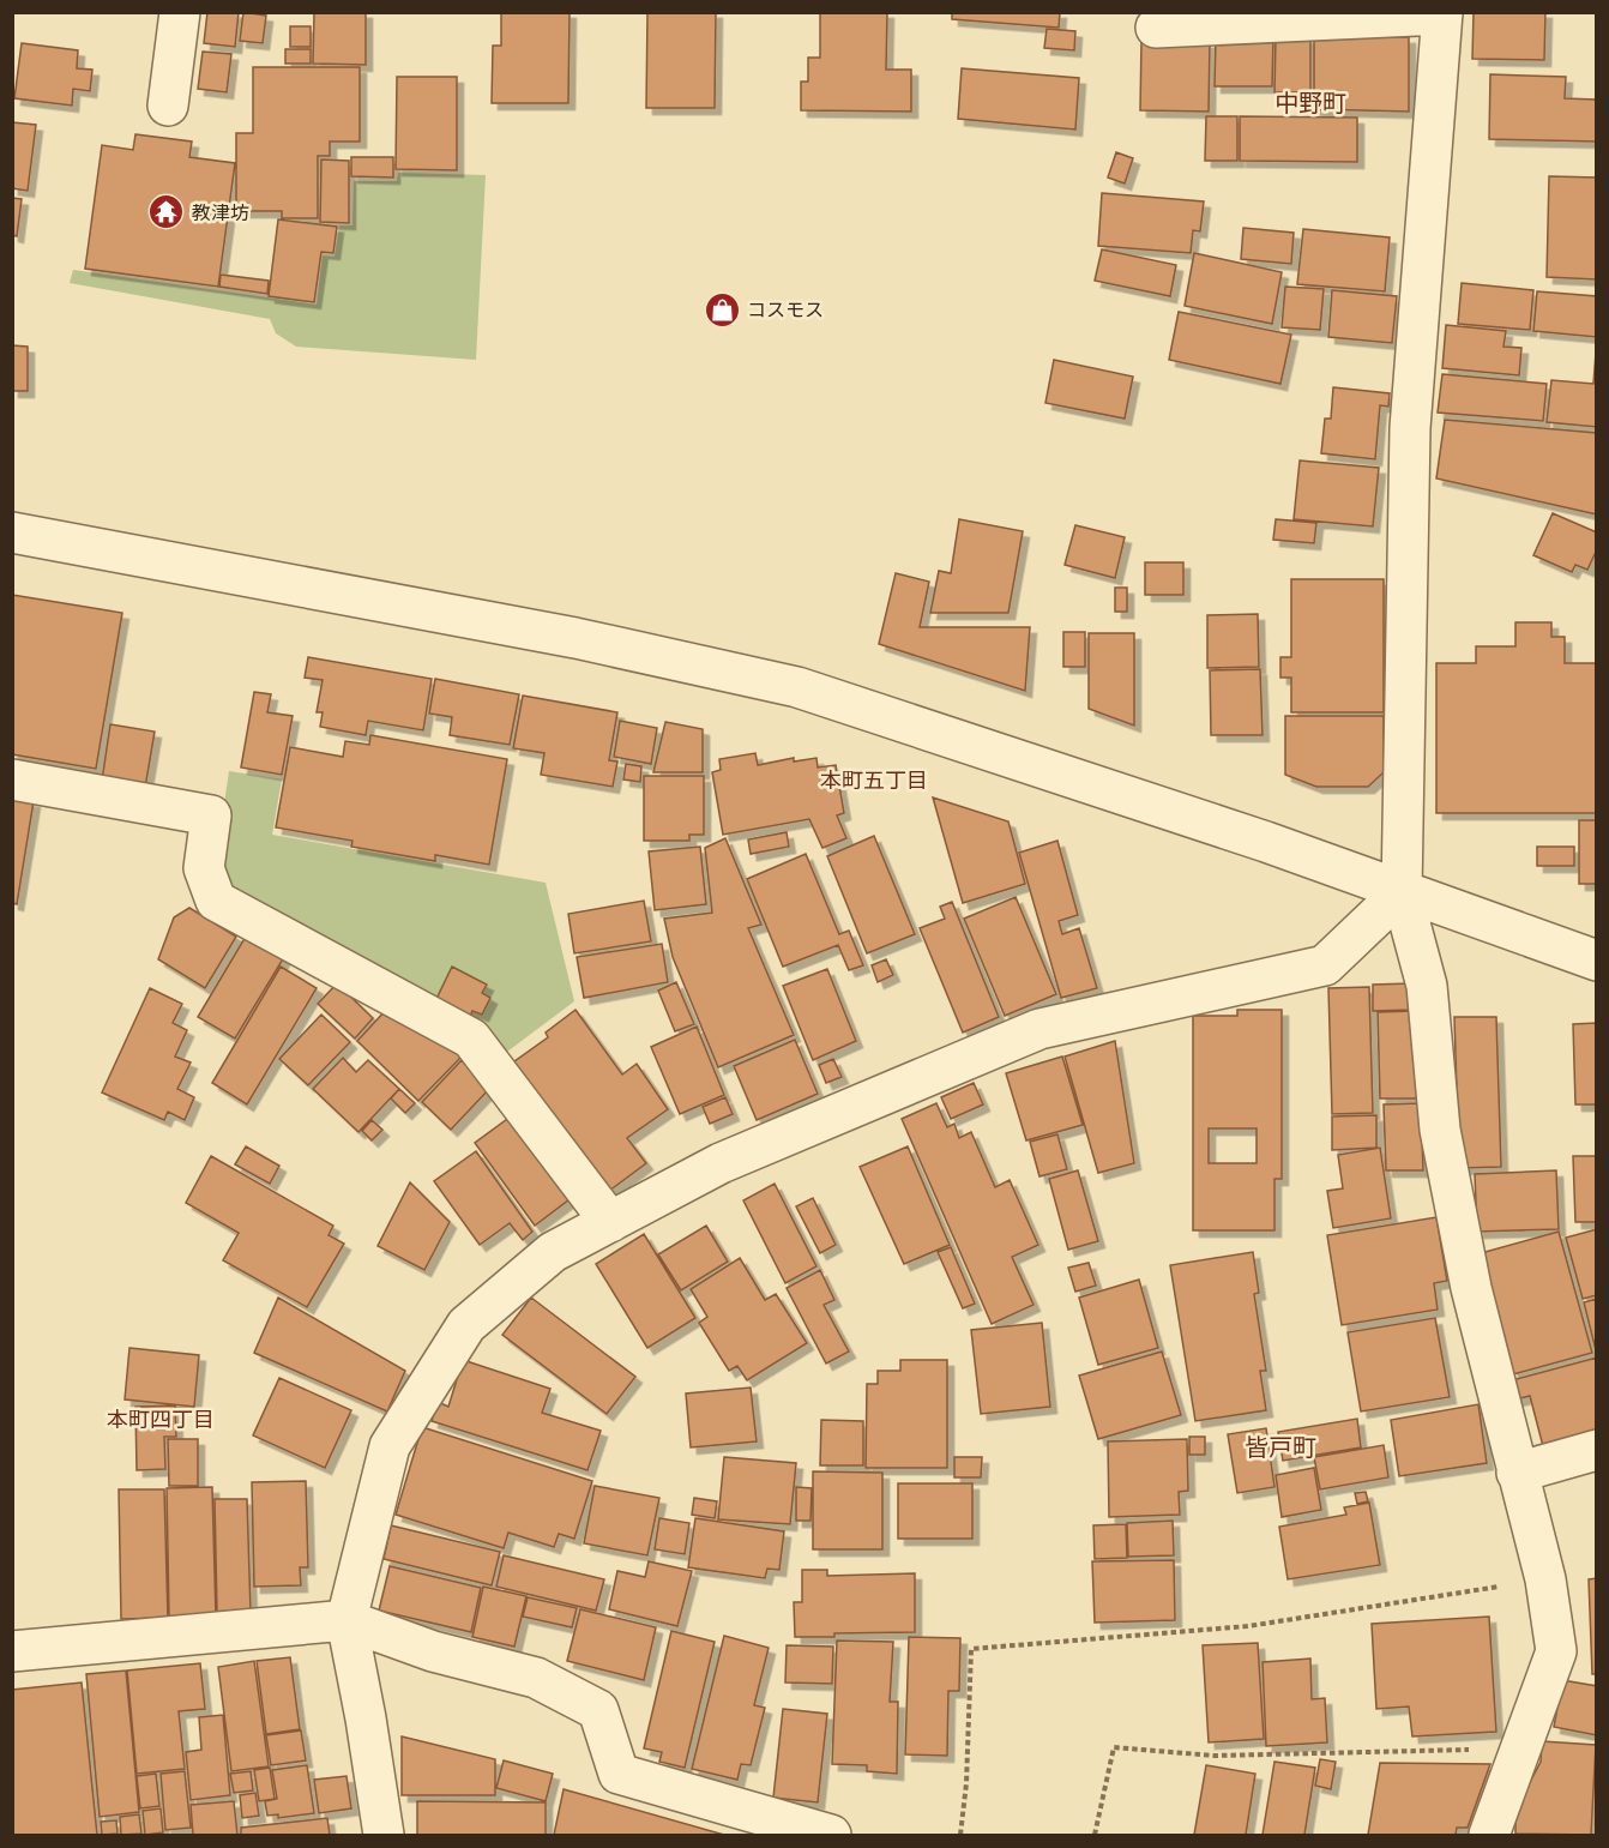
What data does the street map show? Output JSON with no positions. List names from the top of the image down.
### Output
{
  "districts": [
    "中野町",
    "本町五丁目",
    "本町四丁目",
    "皆戸町"
  ],
  "places": {
    "temple": ["教津坊"],
    "shop": ["コスモス"]
  }
}
